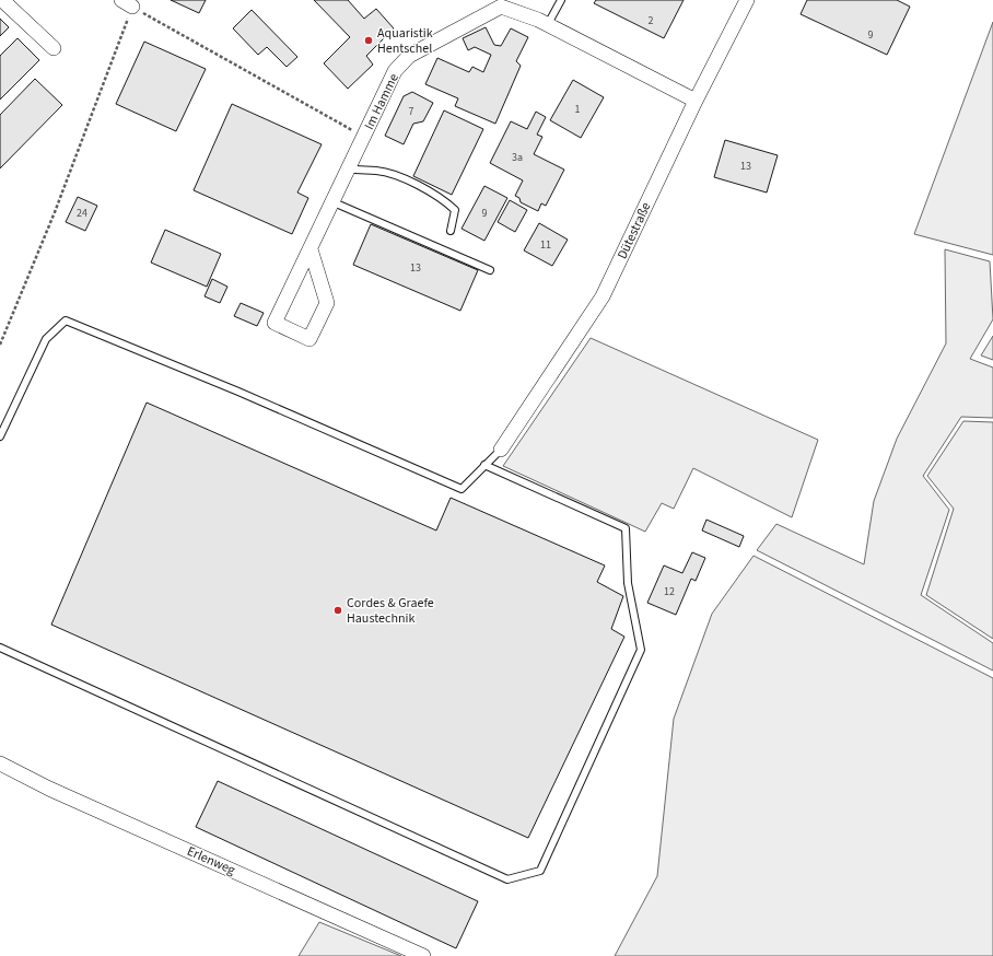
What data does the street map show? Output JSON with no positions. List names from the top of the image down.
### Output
{
  "streets": {
    "street": ["Im Hamme", "Dütestraße", "Erlenweg"]
  },
  "crossings": [
    ["Im Hamme", "Dütestraße"]
  ],
  "places": ["Aquaristik Hentschel", "Cordes & Graefe Haustechnik"],
  "house_numbers": [
    "2",
    "9",
    "1",
    "7",
    "3a",
    "13",
    "24",
    "9",
    "11",
    "13",
    "12"
  ]
}
